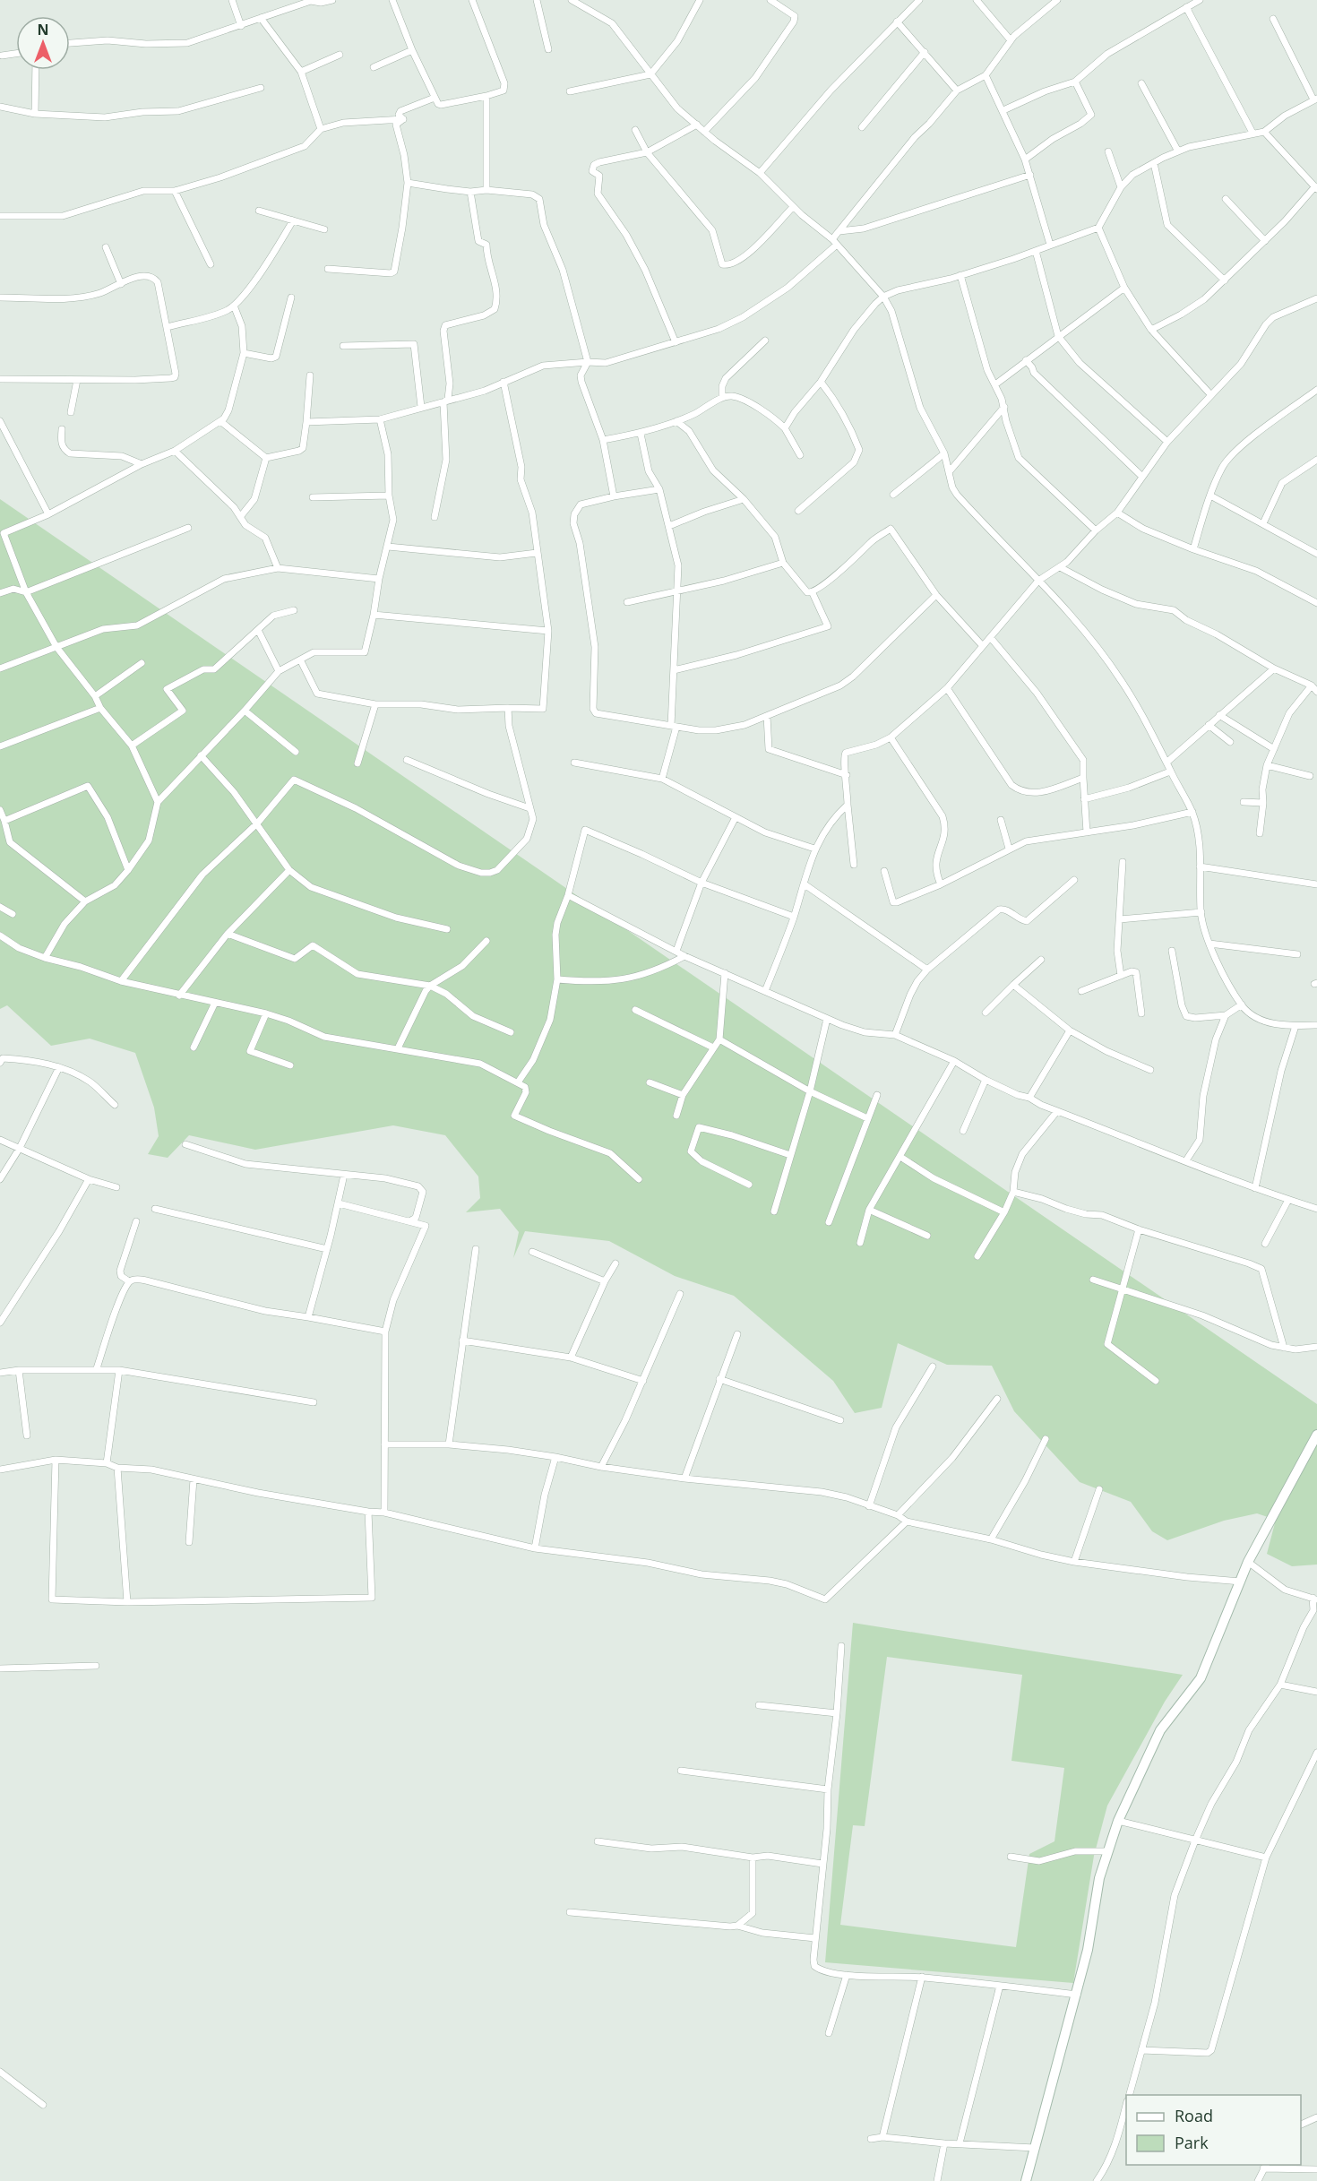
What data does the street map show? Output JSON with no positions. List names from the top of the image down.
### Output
{
  "legend": ["Road", "Park"],
  "north": "top"
}
